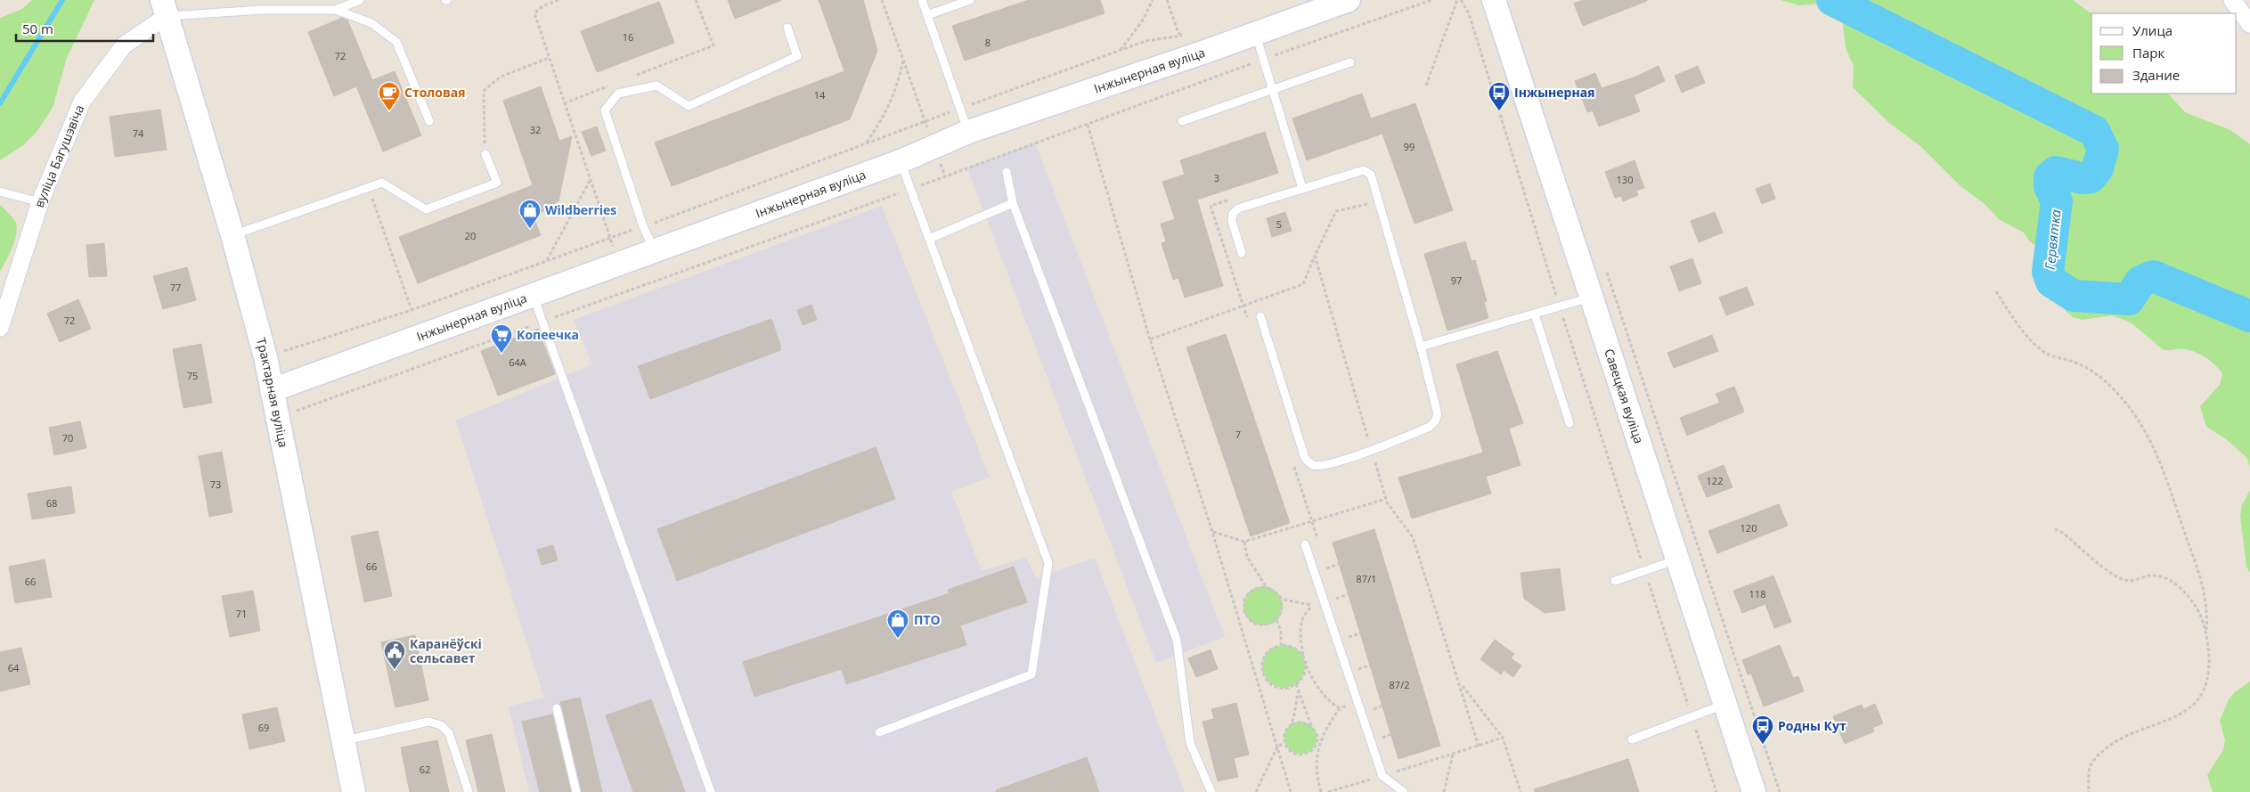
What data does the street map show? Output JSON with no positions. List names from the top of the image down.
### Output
{
  "streets": {
    "street": [
      "Інжынерная вуліца",
      "вуліца Багушэвіча",
      "Трактарная вуліца",
      "Савецкая вуліца"
    ]
  },
  "crossings": [
    ["Інжынерная вуліца", "Трактарная вуліца"],
    ["вуліца Багушэвіча", "Трактарная вуліца"]
  ],
  "water": ["Гервятка"],
  "places": {
    "cafe": ["Столовая"],
    "bus stop": ["Інжынерная", "Родны Кут"],
    "shop": ["Wildberries", "ПТО"],
    "supermarket": ["Копеечка"],
    "public building": ["Каранёўскі сельсавет"]
  },
  "house_numbers": [
    "16",
    "8",
    "72",
    "14",
    "32",
    "74",
    "99",
    "3",
    "130",
    "5",
    "20",
    "97",
    "77",
    "72",
    "64А",
    "75",
    "7",
    "70",
    "122",
    "73",
    "68",
    "120",
    "66",
    "87/1",
    "66",
    "118",
    "71",
    "64",
    "87/2",
    "69",
    "62"
  ],
  "legend": ["Улица", "Парк", "Здание"],
  "scale_bar": "50 m"
}
